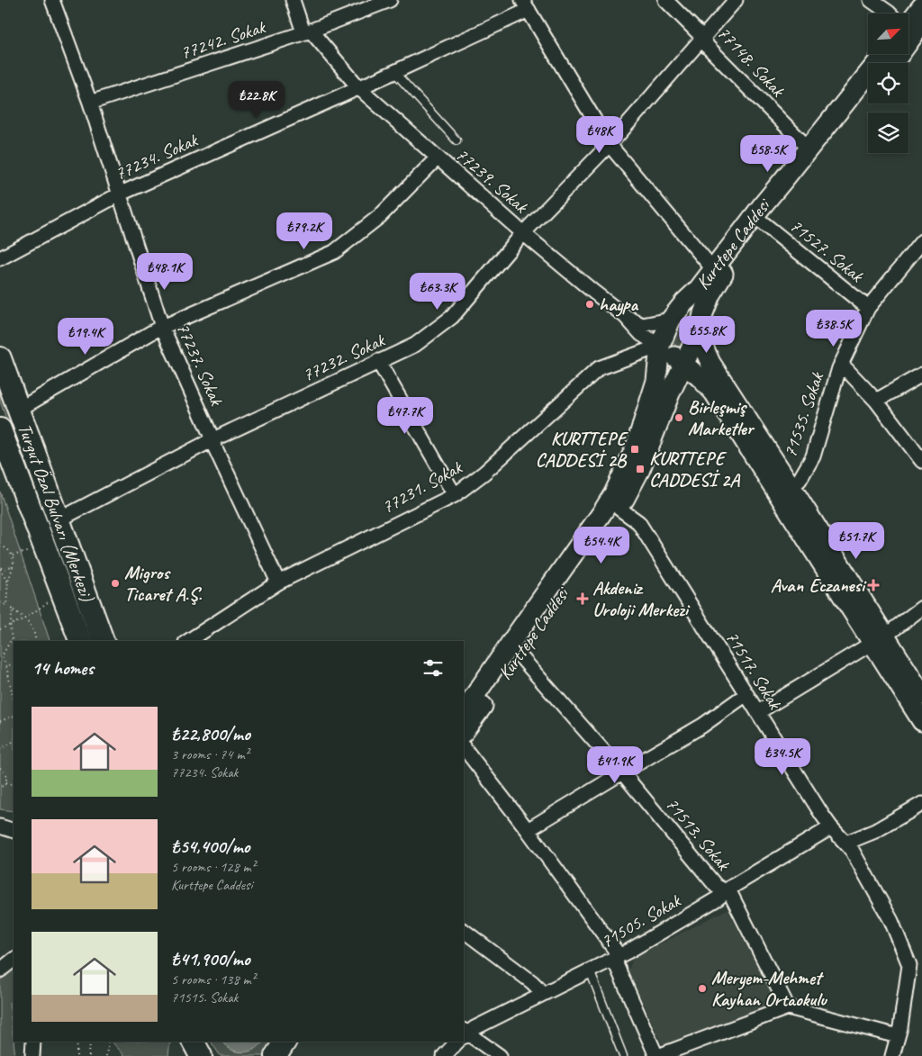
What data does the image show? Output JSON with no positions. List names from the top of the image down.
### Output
{
  "streets": {
    "main road": ["Kurttepe Caddesi", "Turgut Özal Bulvarı (Merkezi)"],
    "street": [
      "77242. Sokak",
      "77148. Sokak",
      "77234. Sokak",
      "77239. Sokak",
      "71527. Sokak",
      "77232. Sokak",
      "77237. Sokak",
      "71535. Sokak",
      "77231. Sokak",
      "71517. Sokak",
      "71513. Sokak",
      "71505. Sokak"
    ]
  },
  "crossings": [
    ["77242. Sokak", "77239. Sokak"],
    ["77242. Sokak", "77237. Sokak"],
    ["77148. Sokak", "Kurttepe Caddesi"],
    ["77148. Sokak", "77232. Sokak"],
    ["77234. Sokak", "77239. Sokak"],
    ["77234. Sokak", "77237. Sokak"],
    ["77239. Sokak", "Kurttepe Caddesi"],
    ["77239. Sokak", "77232. Sokak"],
    ["77239. Sokak", "77231. Sokak"],
    ["Kurttepe Caddesi", "71527. Sokak"],
    ["Kurttepe Caddesi", "77231. Sokak"],
    ["Kurttepe Caddesi", "71517. Sokak"],
    ["Kurttepe Caddesi", "71513. Sokak"],
    ["71527. Sokak", "71535. Sokak"],
    ["77232. Sokak", "77237. Sokak"],
    ["77232. Sokak", "Turgut Özal Bulvarı (Merkezi)"],
    ["77237. Sokak", "77231. Sokak"],
    ["71517. Sokak", "71505. Sokak"],
    ["71513. Sokak", "71505. Sokak"]
  ],
  "places": {
    "other": [
      "haypa",
      "Birleşmiş Marketler",
      "Migros Ticaret A.Ş.",
      "Meryem-Mehmet Kayhan Ortaokulu"
    ],
    "transit": ["KURTTEPE CADDESİ 2B", "KURTTEPE CADDESİ 2A"],
    "health": ["Avan Eczanesi", "Akdeniz Uroloji Merkezi"]
  },
  "north": "top right",
  "page": {
    "price": [
      "₺22.8K",
      "₺48K",
      "₺58.5K",
      "₺79.2K",
      "₺48.1K",
      "₺63.3K",
      "₺38.5K",
      "₺55.8K",
      "₺19.4K",
      "₺47.7K",
      "₺51.7K",
      "₺54.4K",
      "₺34.5K",
      "₺41.9K"
    ],
    "heading": "14 homes",
    "list": [
      {
        "name": "₺22,800/mo",
        "note": "3 rooms · 74 m² · 77234. Sokak"
      },
      {
        "name": "₺54,400/mo",
        "note": "5 rooms · 128 m² · Kurttepe Caddesi"
      },
      {
        "name": "₺41,900/mo",
        "note": "5 rooms · 138 m² · 71515. Sokak"
      }
    ]
  }
}
